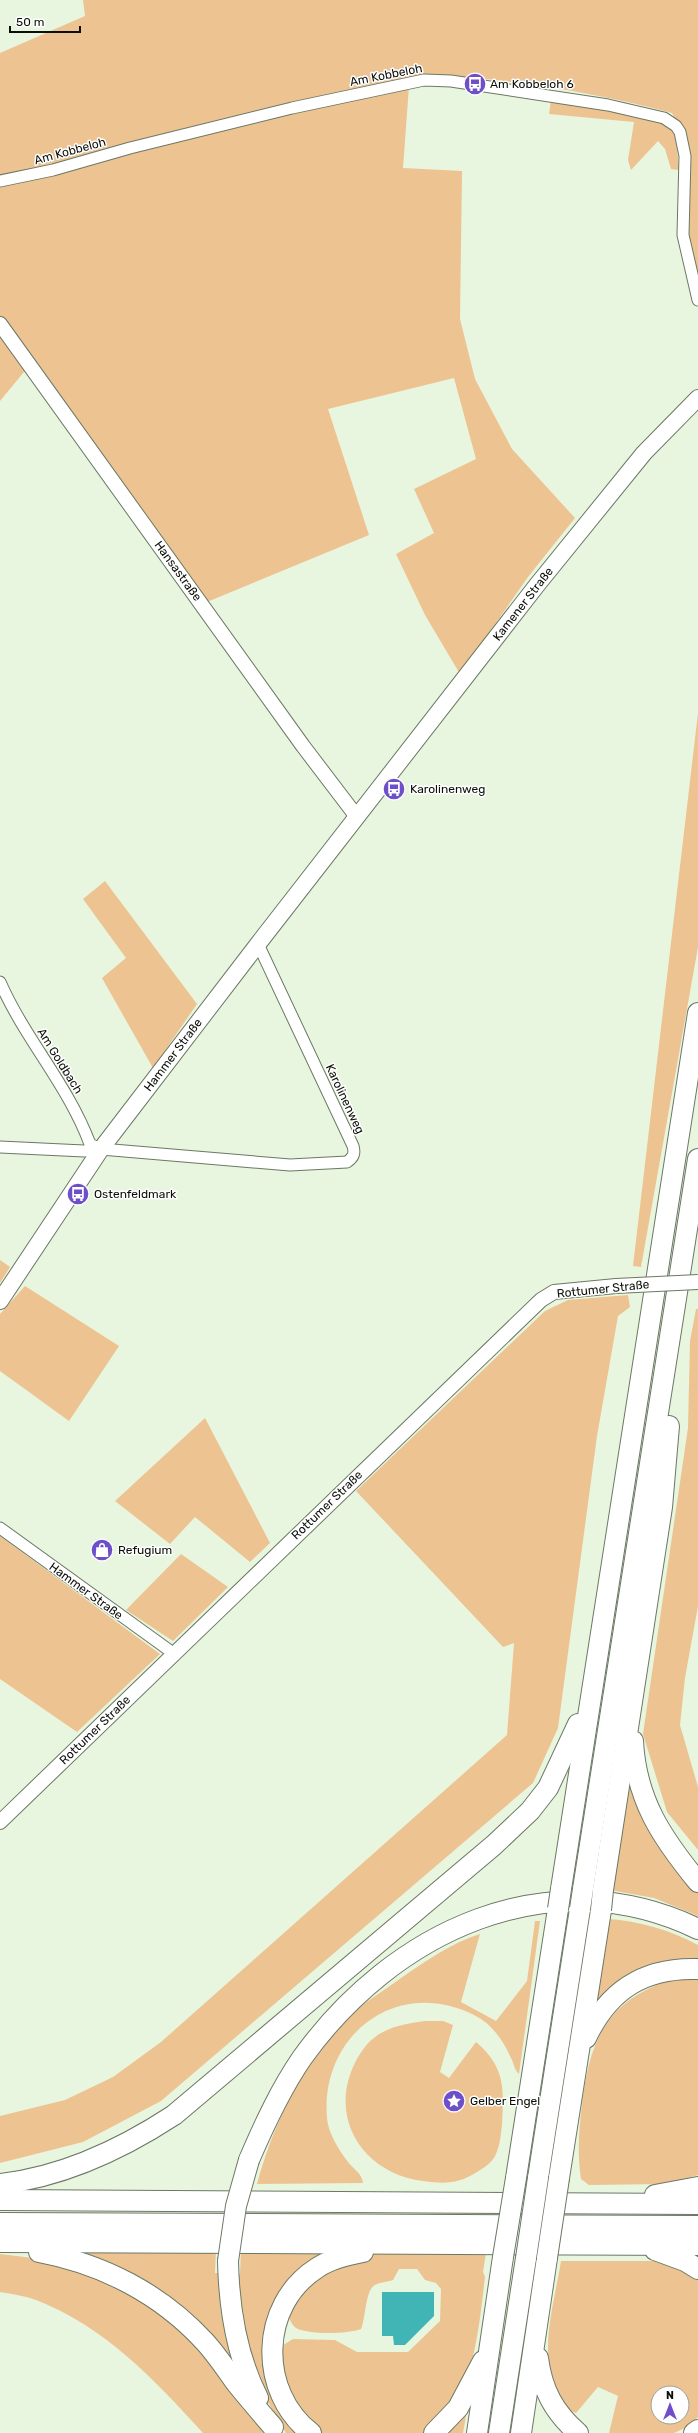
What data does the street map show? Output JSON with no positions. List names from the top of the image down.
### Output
{
  "streets": {
    "main road": ["Kamener Straße", "Hammer Straße"],
    "street": [
      "Am Kobbeloh",
      "Hansastraße",
      "Am Goldbach",
      "Karolinenweg",
      "Rottumer Straße"
    ]
  },
  "crossings": [
    ["Hansastraße", "Kamener Straße"],
    ["Hansastraße", "Hammer Straße"],
    ["Kamener Straße", "Hammer Straße"],
    ["Hammer Straße", "Am Goldbach"],
    ["Hammer Straße", "Karolinenweg"],
    ["Hammer Straße", "Rottumer Straße"],
    ["Am Goldbach", "Karolinenweg"]
  ],
  "places": {
    "bus stop": ["Am Kobbeloh 6", "Karolinenweg", "Ostenfeldmark"],
    "shop": ["Refugium"],
    "place": ["Gelber Engel"]
  },
  "scale_bar": "50 m",
  "north": "top"
}
